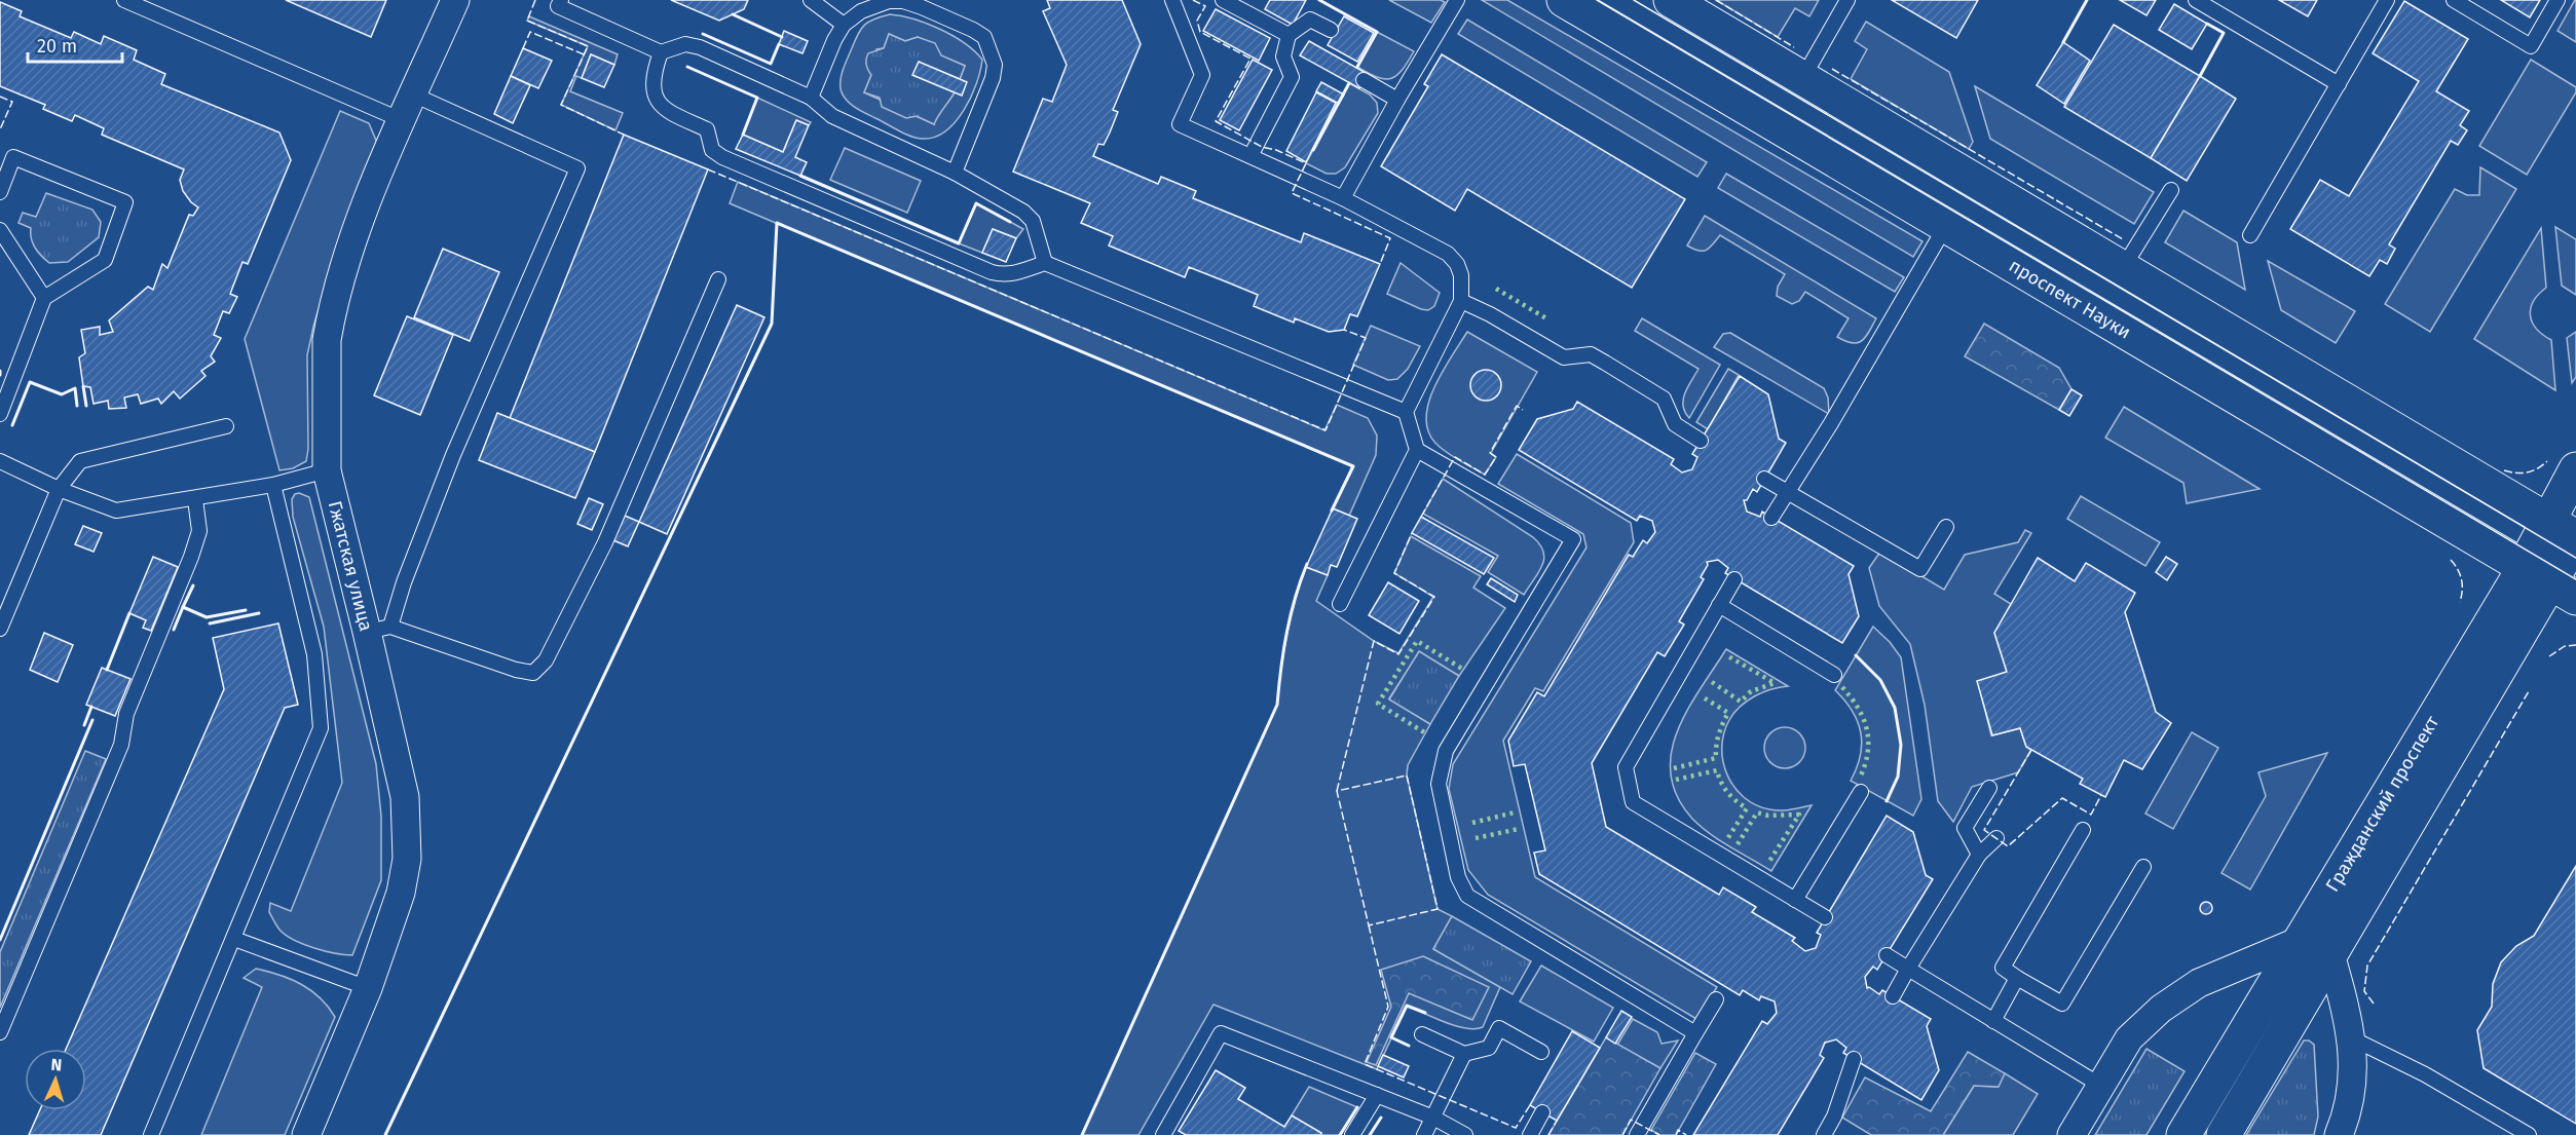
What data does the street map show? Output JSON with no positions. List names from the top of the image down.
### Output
{
  "streets": {
    "main road": ["проспект Науки", "Гражданский проспект"],
    "street": ["Гжатская улица"]
  },
  "crossings": [
    ["проспект Науки", "Гражданский проспект"]
  ],
  "scale_bar": "20 m",
  "north": "top"
}
